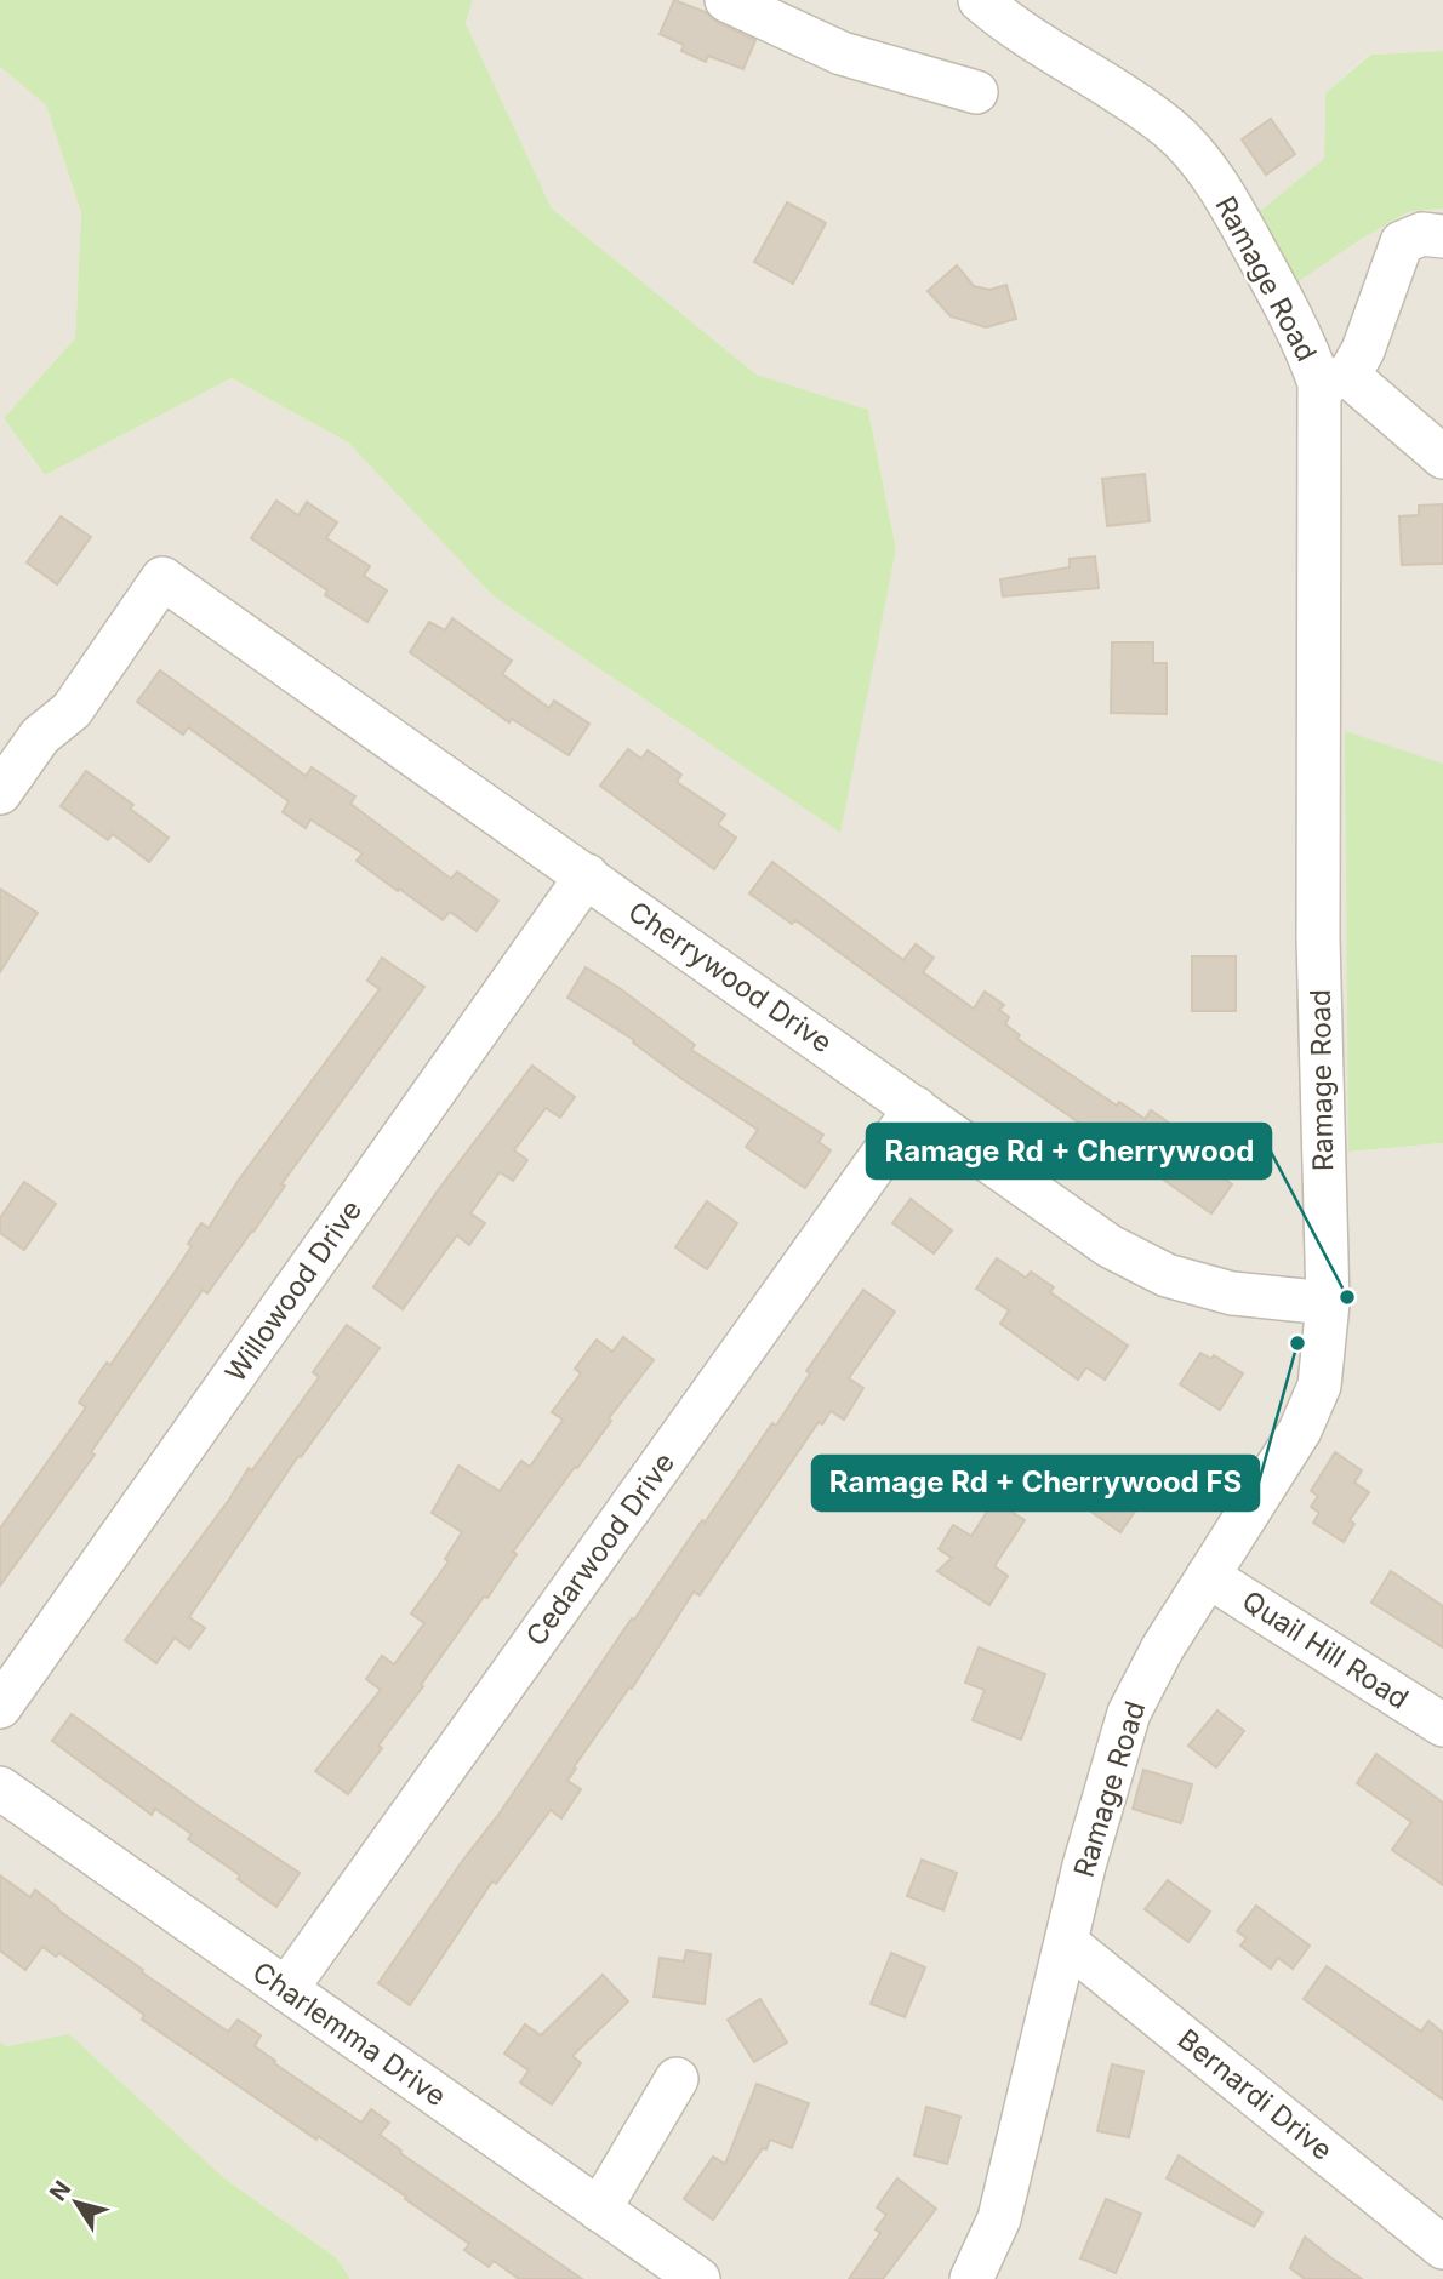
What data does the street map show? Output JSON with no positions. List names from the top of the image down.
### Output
{
  "streets": {
    "street": [
      "Ramage Road",
      "Cherrywood Drive",
      "Willowood Drive",
      "Cedarwood Drive",
      "Quail Hill Road",
      "Charlemma Drive",
      "Bernardi Drive"
    ]
  },
  "crossings": [
    ["Ramage Road", "Cherrywood Drive"],
    ["Ramage Road", "Quail Hill Road"],
    ["Ramage Road", "Bernardi Drive"],
    ["Cherrywood Drive", "Willowood Drive"],
    ["Cherrywood Drive", "Cedarwood Drive"],
    ["Cedarwood Drive", "Charlemma Drive"]
  ],
  "places": ["Ramage Rd + Cherrywood", "Ramage Rd + Cherrywood FS"],
  "north": "top left"
}
